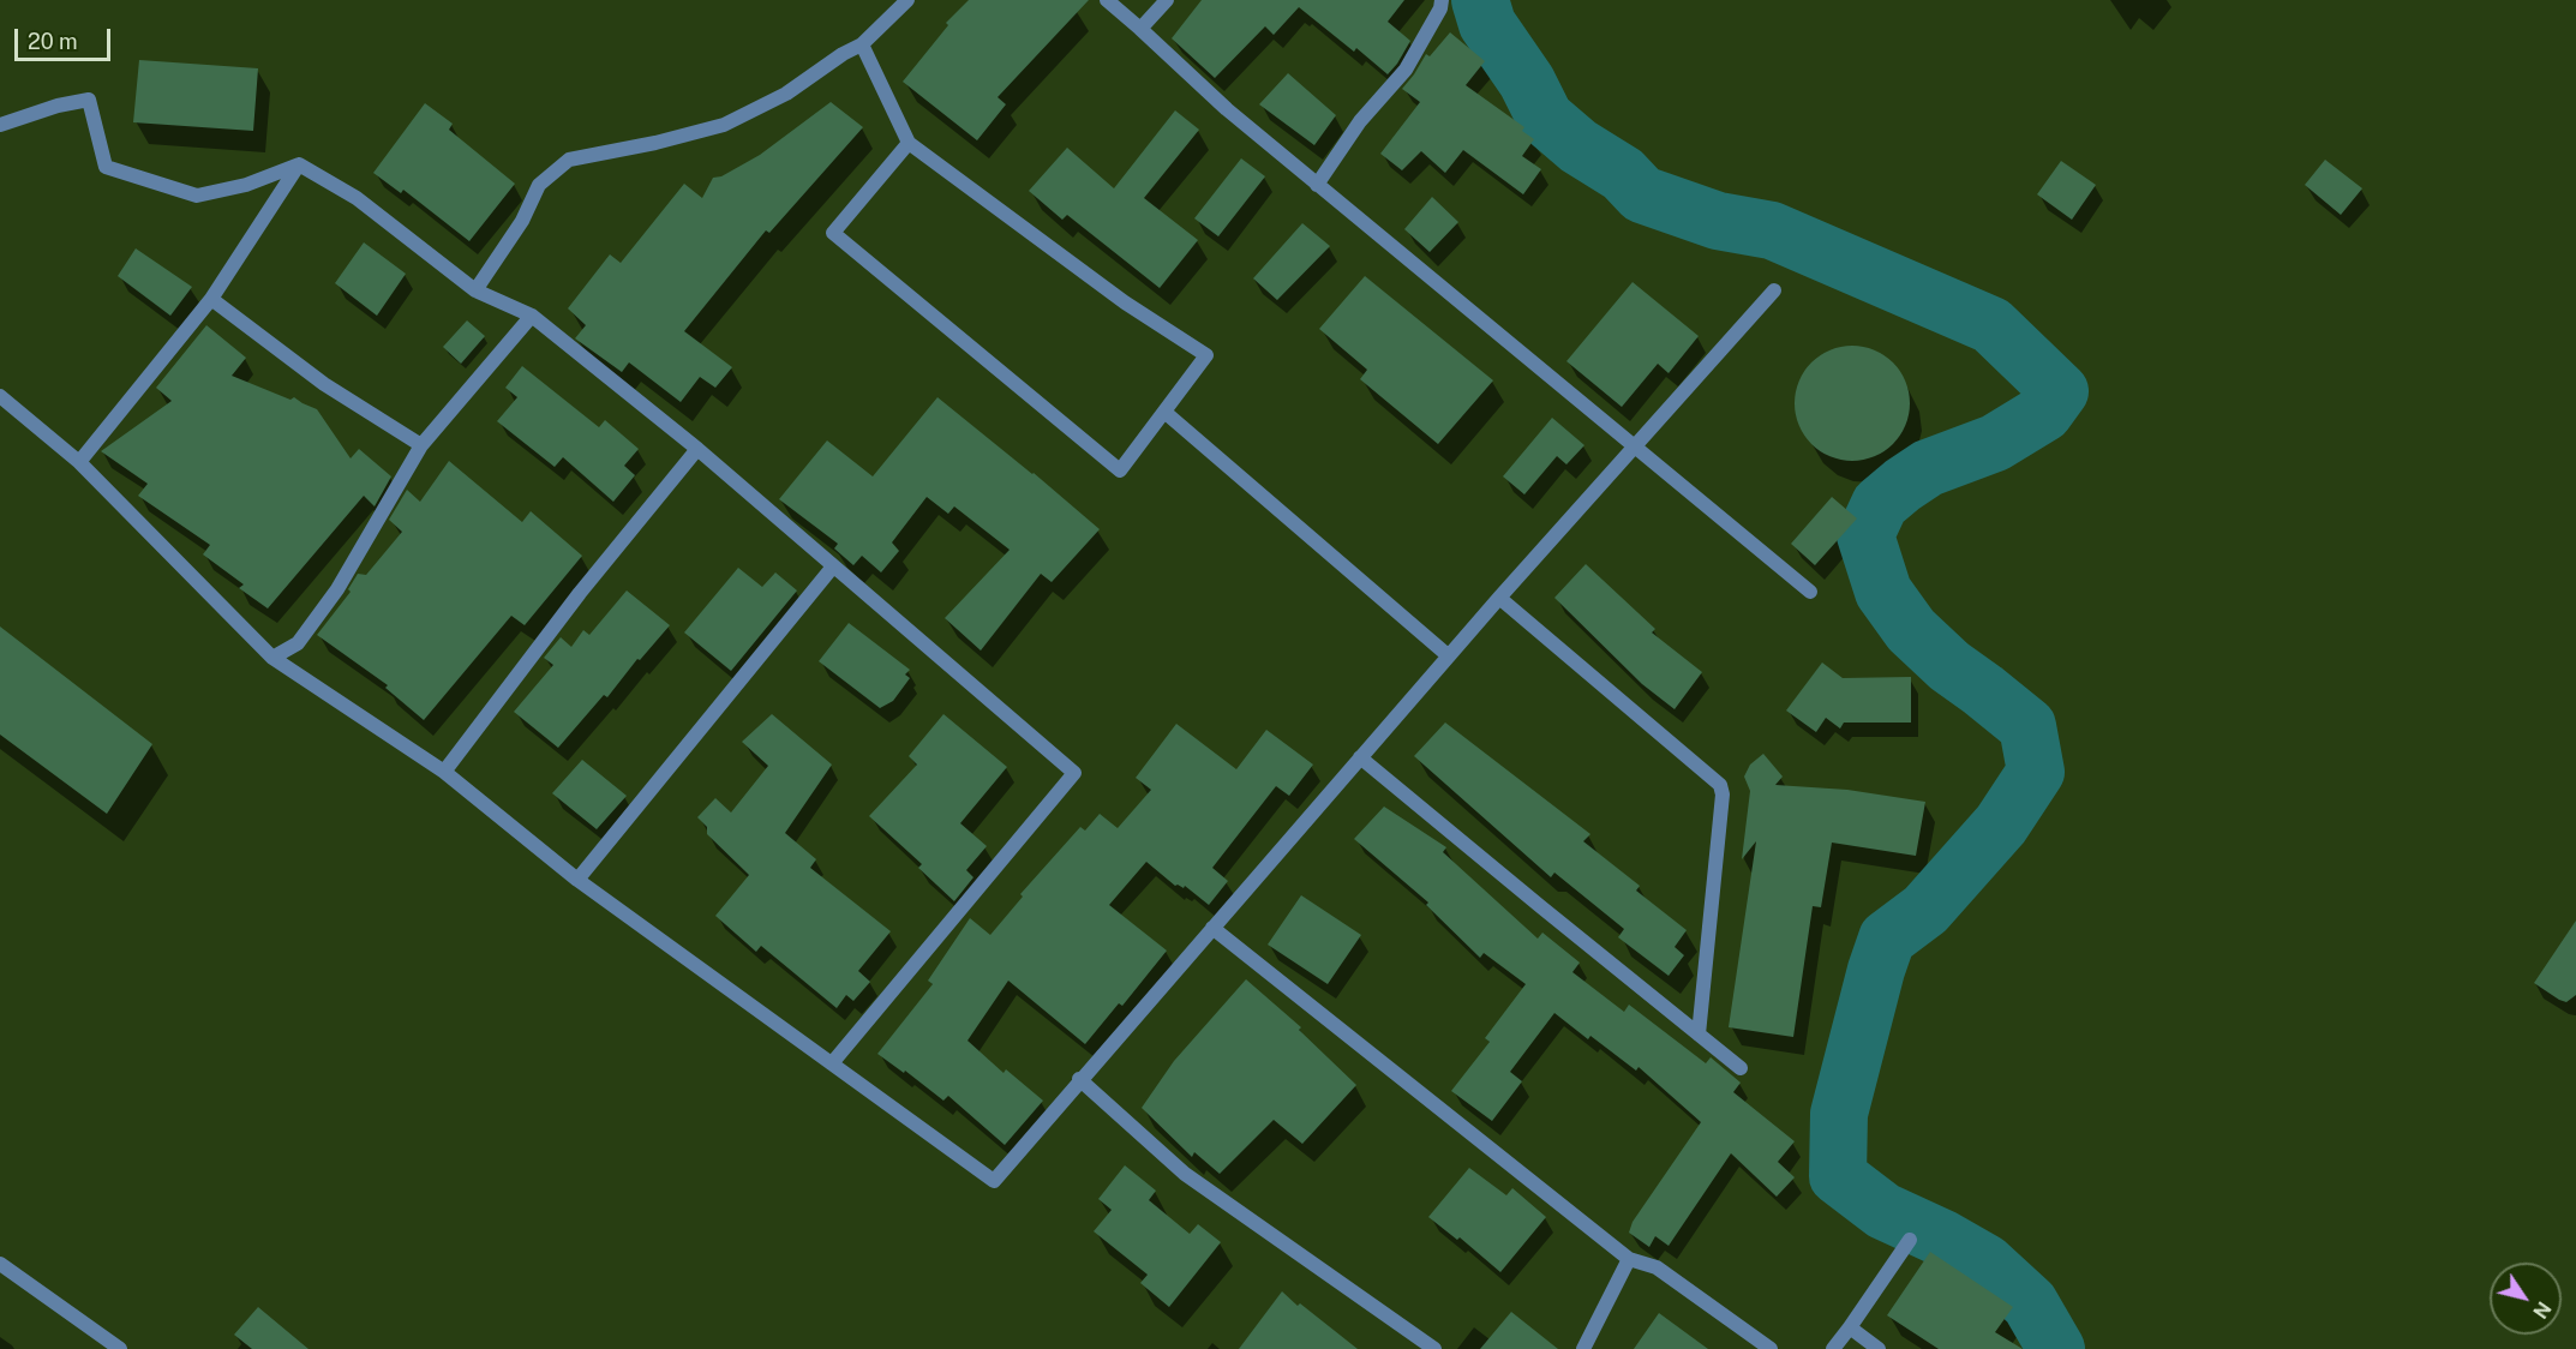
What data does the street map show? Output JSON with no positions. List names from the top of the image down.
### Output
{
  "scale_bar": "20 m",
  "north": "bottom right"
}
